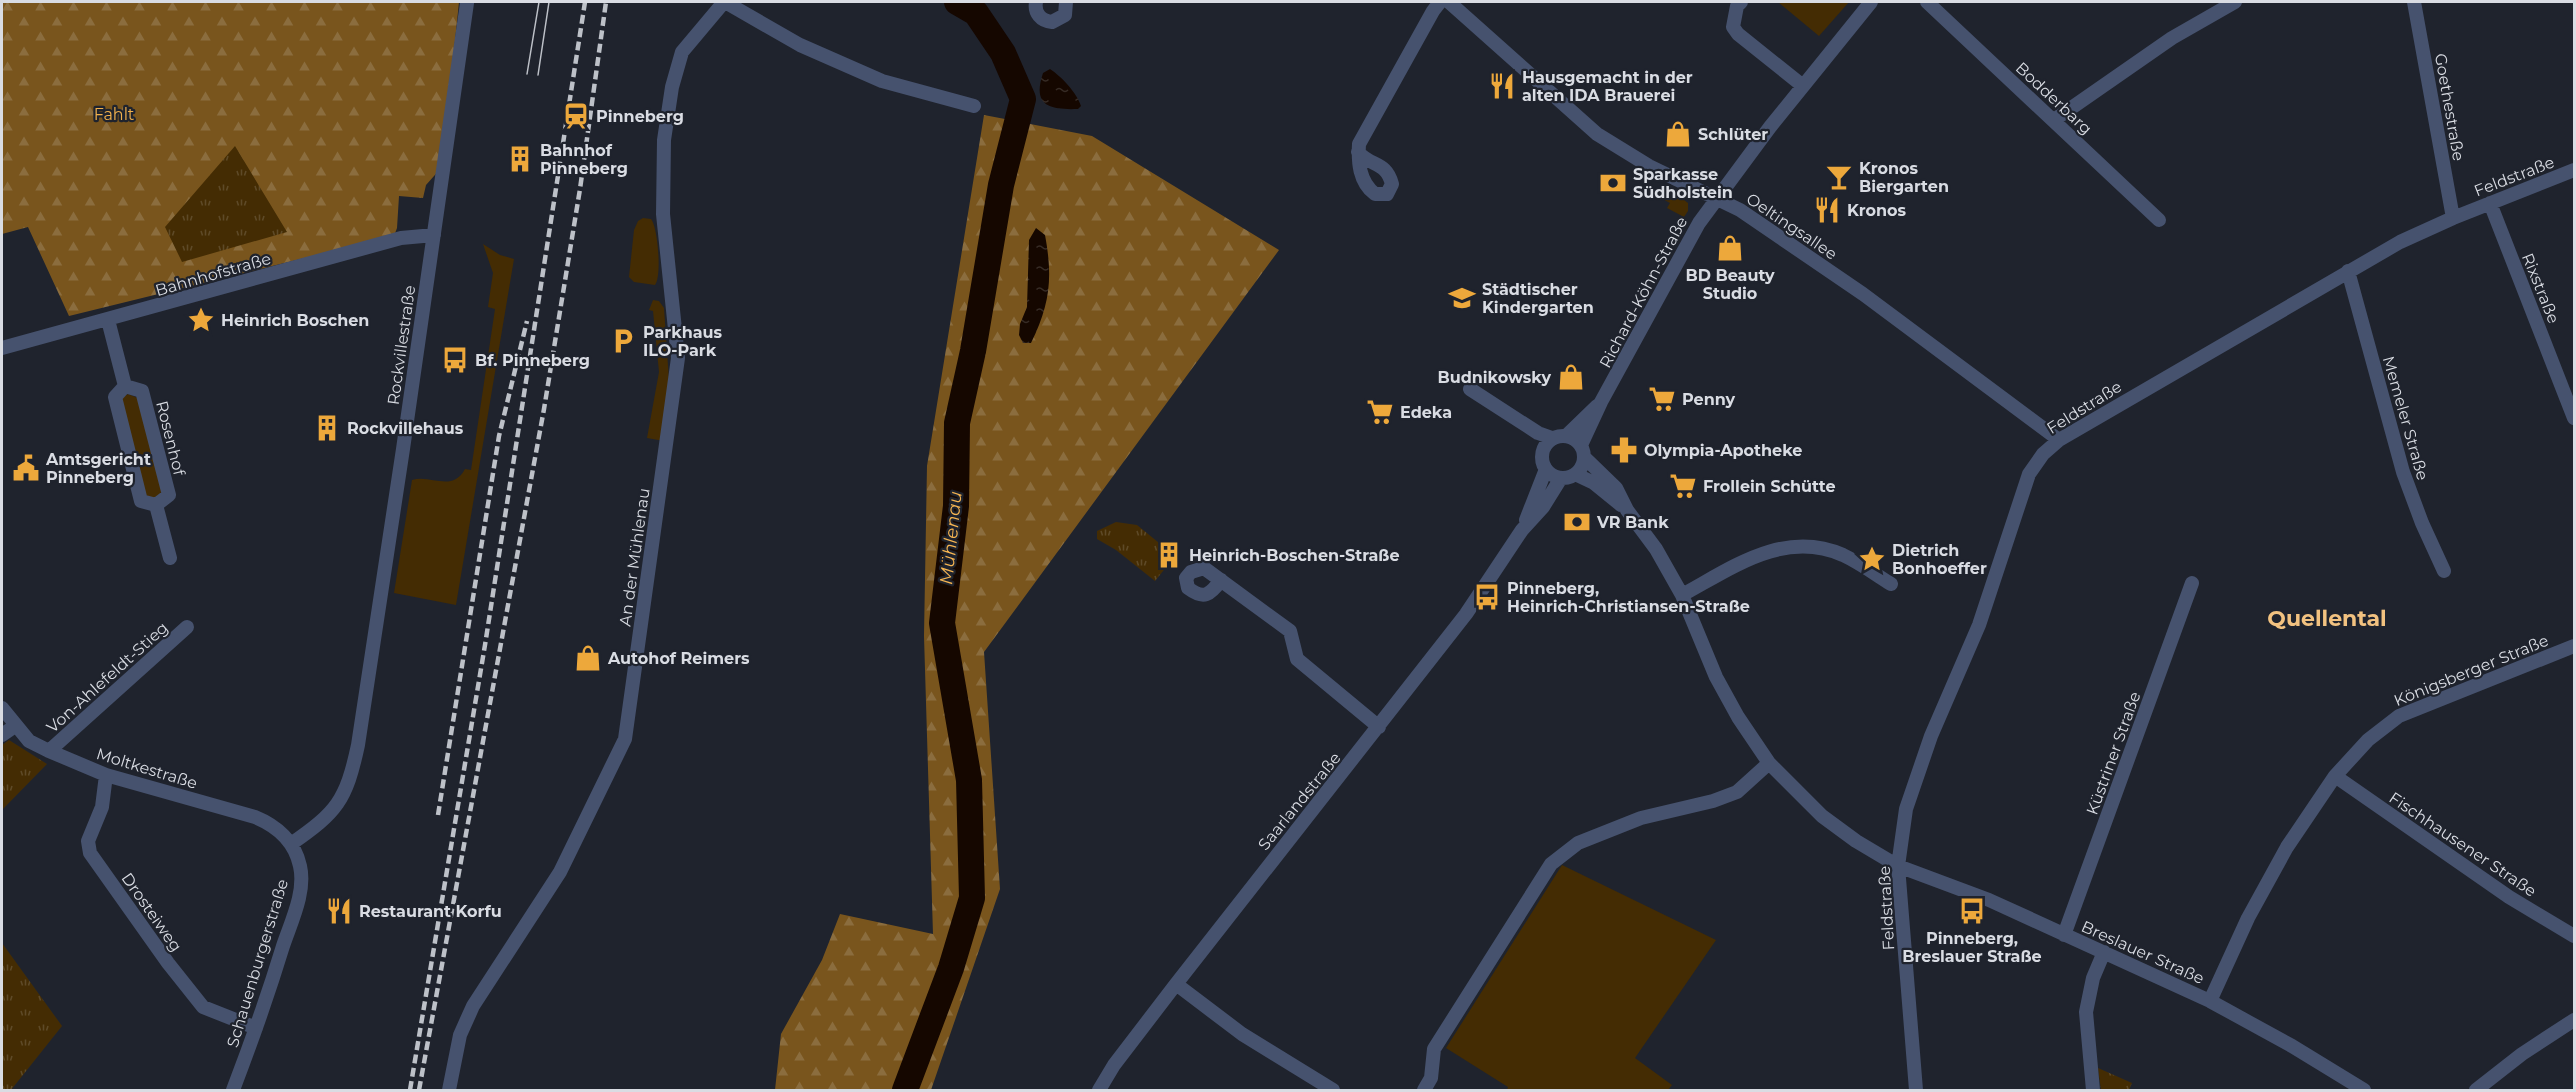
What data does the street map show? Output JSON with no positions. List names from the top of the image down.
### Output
{
  "streets": {
    "street": [
      "Bodderbarg",
      "Goethestraße",
      "Feldstraße",
      "Oeltingsallee",
      "Bahnhofstraße",
      "Rixstraße",
      "Richard-Köhn-Straße",
      "Rockvillestraße",
      "Memeler Straße",
      "Rosenhof",
      "An der Mühlenau",
      "Königsberger Straße",
      "Von-Ahlefeldt-Stieg",
      "Küstriner Straße",
      "Moltkestraße",
      "Saarlandstraße",
      "Fischhausener Straße",
      "Drosteiweg",
      "Breslauer Straße",
      "Schauenburgerstraße"
    ]
  },
  "crossings": [
    ["Goethestraße", "Feldstraße"],
    ["Feldstraße", "Oeltingsallee"],
    ["Feldstraße", "Rixstraße"],
    ["Feldstraße", "Memeler Straße"],
    ["Feldstraße", "Breslauer Straße"],
    ["Oeltingsallee", "Richard-Köhn-Straße"],
    ["Bahnhofstraße", "Rockvillestraße"],
    ["Richard-Köhn-Straße", "Saarlandstraße"],
    ["Rockvillestraße", "Moltkestraße"],
    ["Rockvillestraße", "Schauenburgerstraße"],
    ["Königsberger Straße", "Fischhausener Straße"],
    ["Königsberger Straße", "Breslauer Straße"],
    ["Von-Ahlefeldt-Stieg", "Moltkestraße"],
    ["Küstriner Straße", "Breslauer Straße"],
    ["Moltkestraße", "Drosteiweg"],
    ["Moltkestraße", "Schauenburgerstraße"],
    ["Drosteiweg", "Schauenburgerstraße"]
  ],
  "districts": ["Quellental"],
  "water": ["Mühlenau"],
  "parks": ["Fahlt"],
  "places": {
    "restaurant": ["Hausgemacht in der alten IDA Brauerei", "Kronos", "Restaurant Korfu"],
    "station": ["Pinneberg"],
    "shop": [
      "Schlüter",
      "BD Beauty Studio",
      "Budnikowsky",
      "Autohof Reimers"
    ],
    "building": ["Bahnhof Pinneberg", "Rockvillehaus", "Heinrich-Boschen-Straße"],
    "bar": ["Kronos Biergarten"],
    "bank": ["Sparkasse Südholstein", "VR Bank"],
    "school or university": ["Städtischer Kindergarten"],
    "place": ["Heinrich Boschen", "Dietrich Bonhoeffer"],
    "parking": ["Parkhaus ILO-Park"],
    "bus stop": ["Bf. Pinneberg", "Pinneberg, Heinrich-Christiansen-Straße", "Pinneberg, Breslauer Straße"],
    "supermarket": ["Penny", "Edeka", "Frollein Schütte"],
    "pharmacy": ["Olympia-Apotheke"],
    "public building": ["Amtsgericht Pinneberg"]
  }
}
